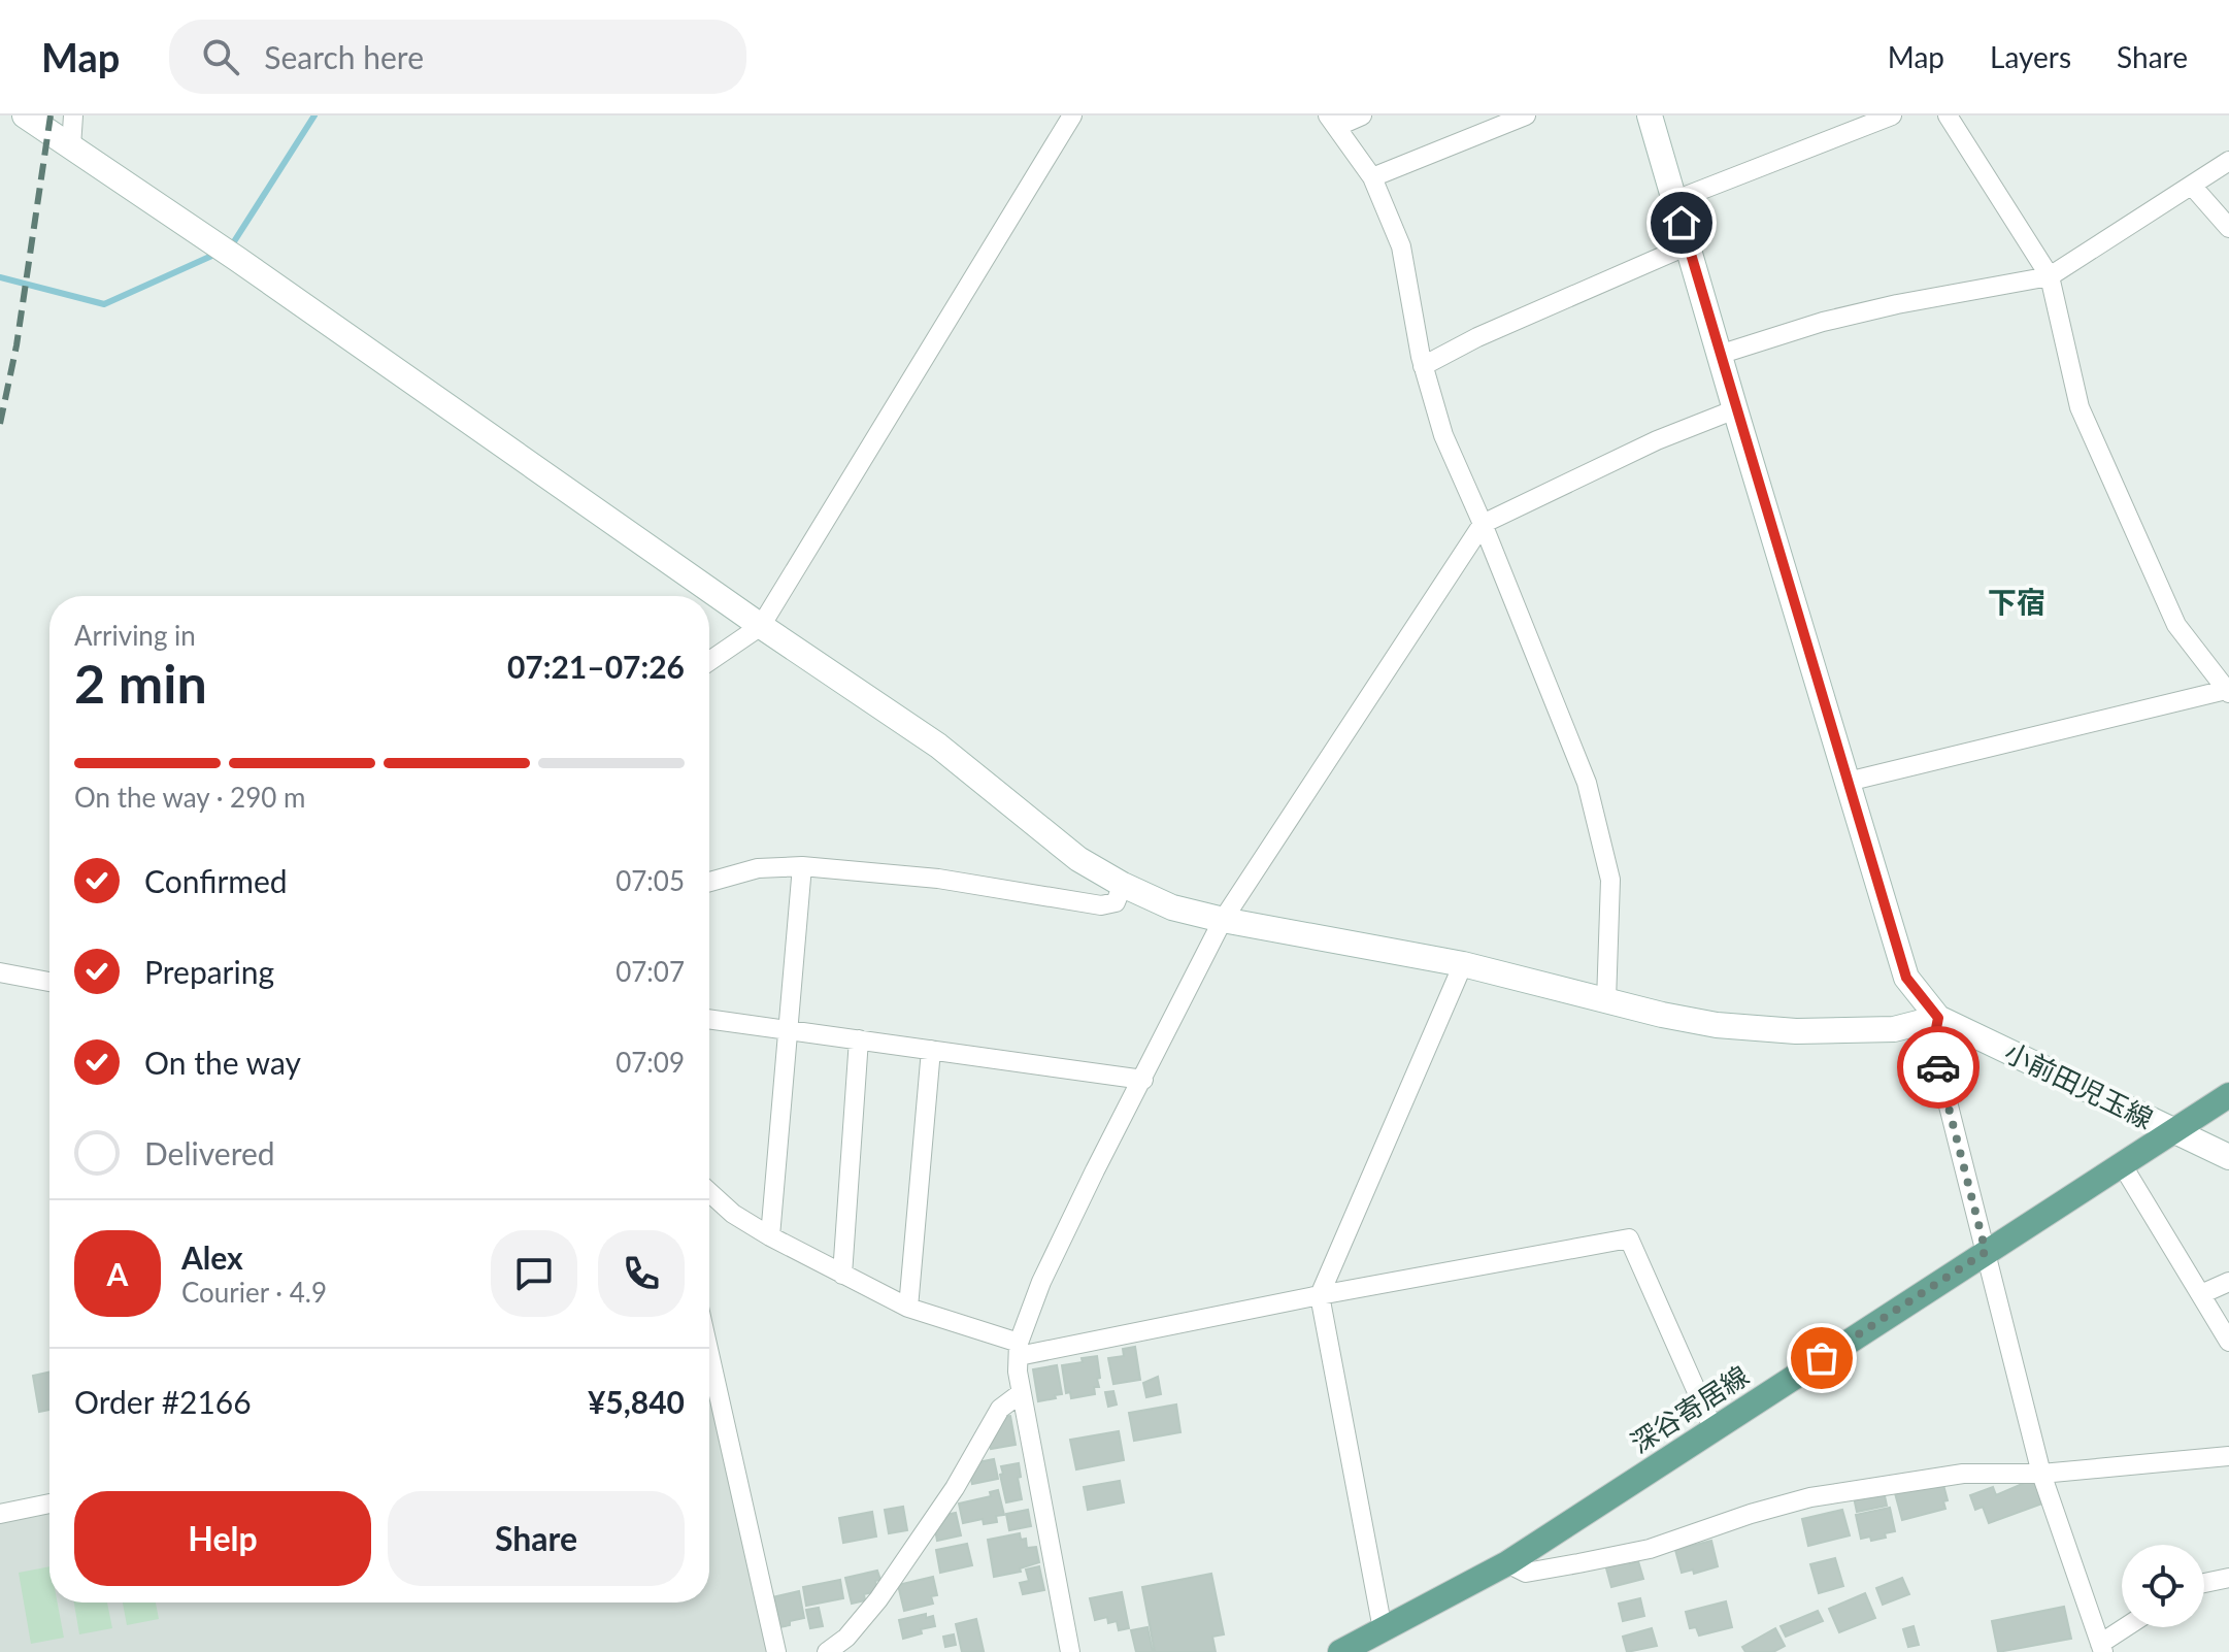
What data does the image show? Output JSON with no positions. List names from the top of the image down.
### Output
{
  "streets": {
    "main road": ["深谷寄居線"],
    "street": ["小前田児玉線"]
  },
  "crossings": [
    ["小前田児玉線", "深谷寄居線"]
  ],
  "districts": ["下宿"],
  "page": {
    "header": "Map",
    "search": "Search here",
    "nav": ["Map", "Layers", "Share"],
    "heading": ["2 min", "Arriving in", "07:21–07:26"],
    "panel": [
      "Alex",
      "Courier · 4.9",
      "Order #2166",
      "¥5,840"
    ],
    "bar": "On the way · 290 m",
    "list": [
      ["Confirmed", "07:05"],
      ["Preparing", "07:07"],
      ["On the way", "07:09"],
      "Delivered"
    ],
    "round": "A",
    "buttons": ["Help", "Share"]
  }
}
